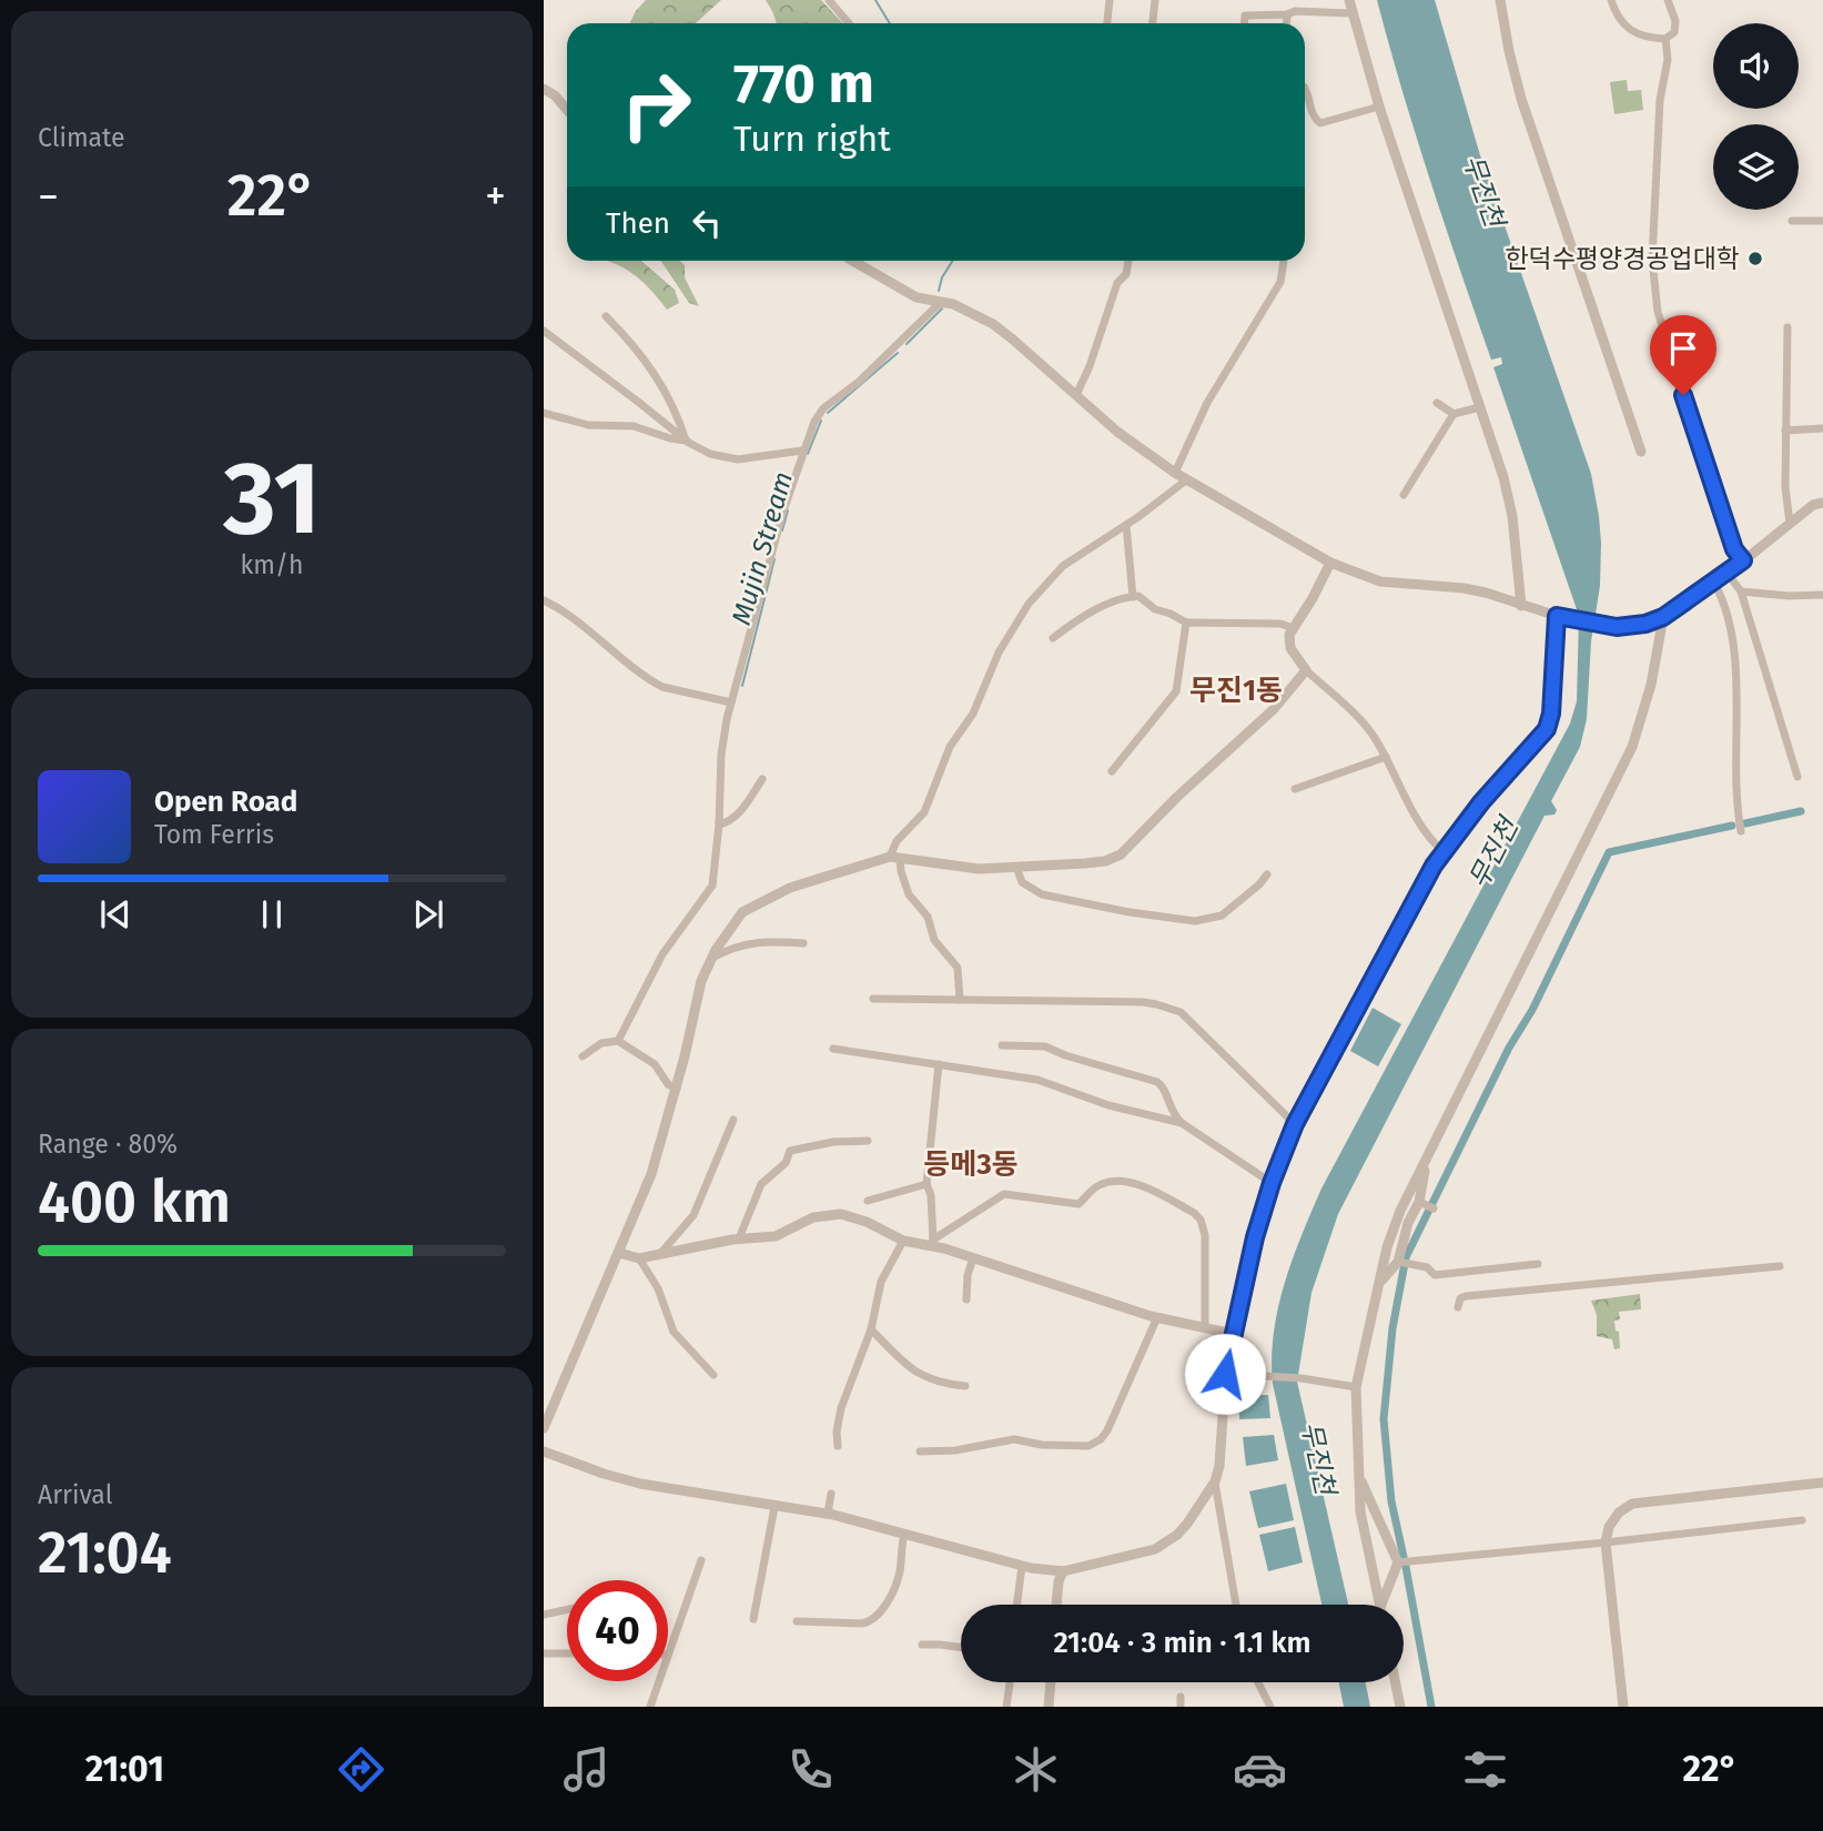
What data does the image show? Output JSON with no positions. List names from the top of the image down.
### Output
{
  "districts": ["무진1동", "등메3동"],
  "water": ["무진천", "Mujin Stream"],
  "places": ["한덕수평양경공업대학"],
  "page": {
    "tile": [
      "Climate",
      ["31", "km/h"],
      ["Range · 80%", "400 km"],
      ["Arrival", "21:04"]
    ],
    "turn": ["770 m", "Turn right"],
    "heat": ["−", "22°", "+"],
    "then": "Then",
    "song": ["Open Road", "Tom Ferris"],
    "limit": "40",
    "trip": "21:04 · 3 min · 1.1 km",
    "tabs": ["21:01", "22°"]
  }
}
